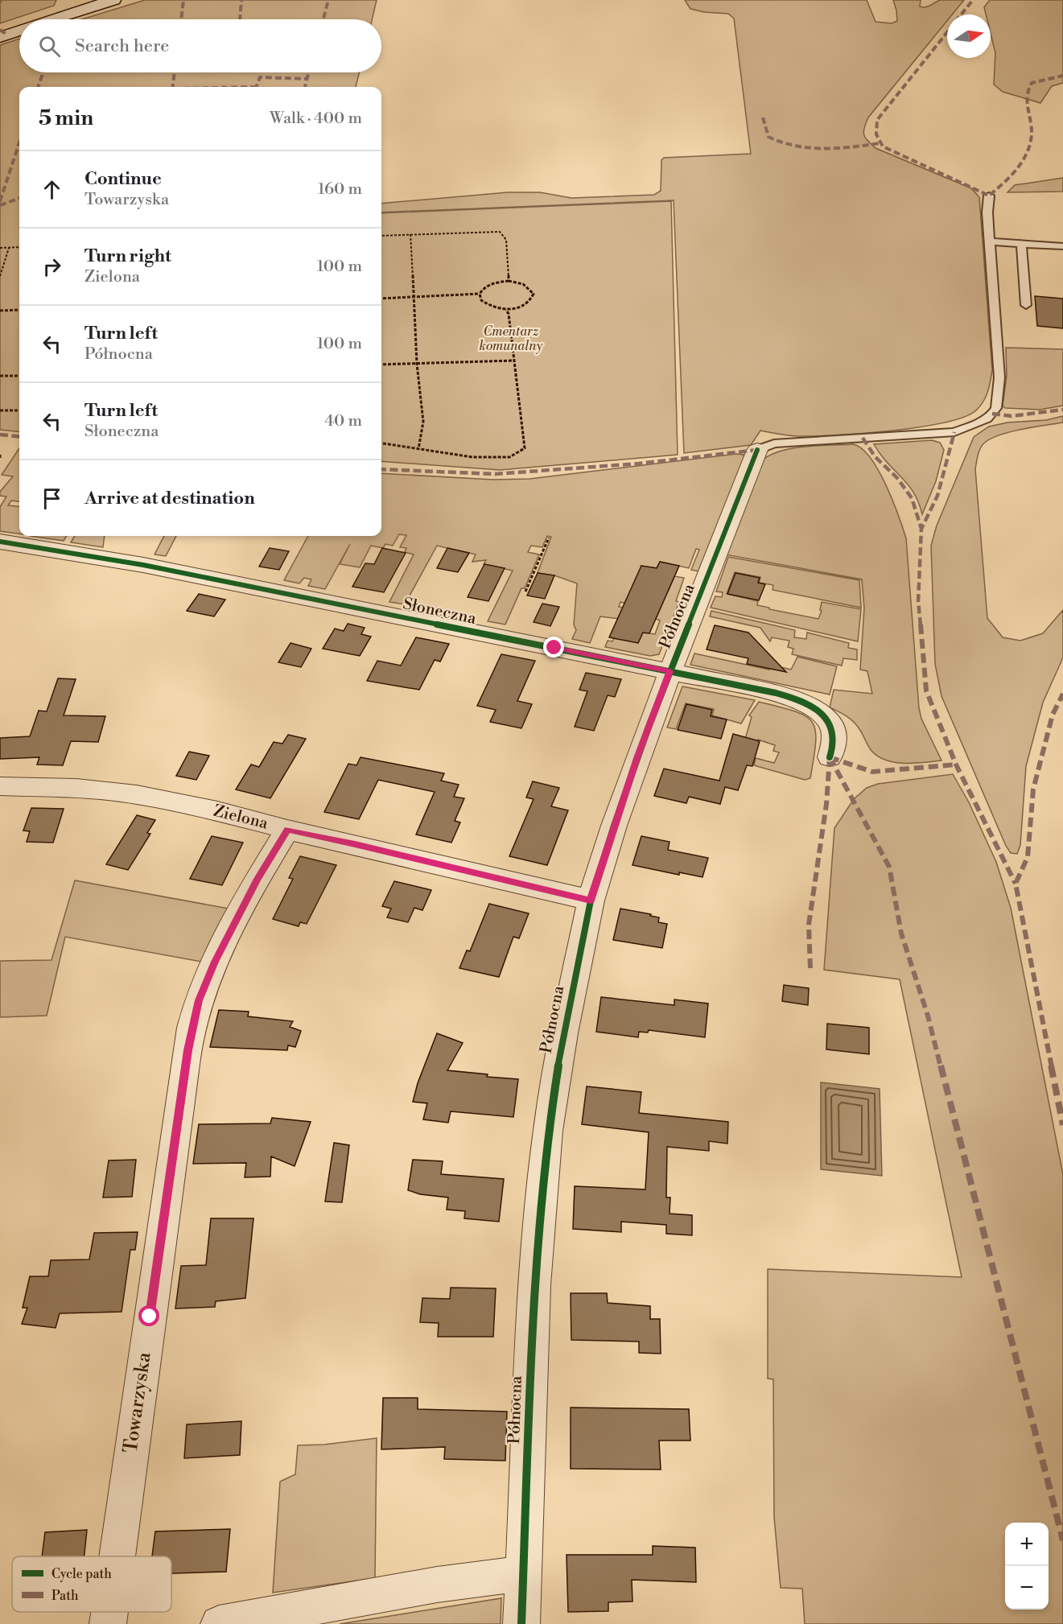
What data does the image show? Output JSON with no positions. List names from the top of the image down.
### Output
{
  "streets": {
    "street": [
      "Słoneczna",
      "Północna",
      "Zielona",
      "Towarzyska"
    ]
  },
  "crossings": [
    ["Słoneczna", "Północna"],
    ["Północna", "Zielona"],
    ["Zielona", "Towarzyska"]
  ],
  "parks": ["Cmentarz komunalny"],
  "legend": ["Cycle path", "Path"],
  "north": "right",
  "page": {
    "search": "Search here",
    "heading": ["5 min", "Walk · 400 m"],
    "list": [
      ["Continue", "Towarzyska", "160 m"],
      ["Turn right", "Zielona", "100 m"],
      ["Turn left", "Północna", "100 m"],
      ["Turn left", "Słoneczna", "40 m"],
      "Arrive at destination"
    ],
    "map_buttons": ["+", "−"]
  }
}
